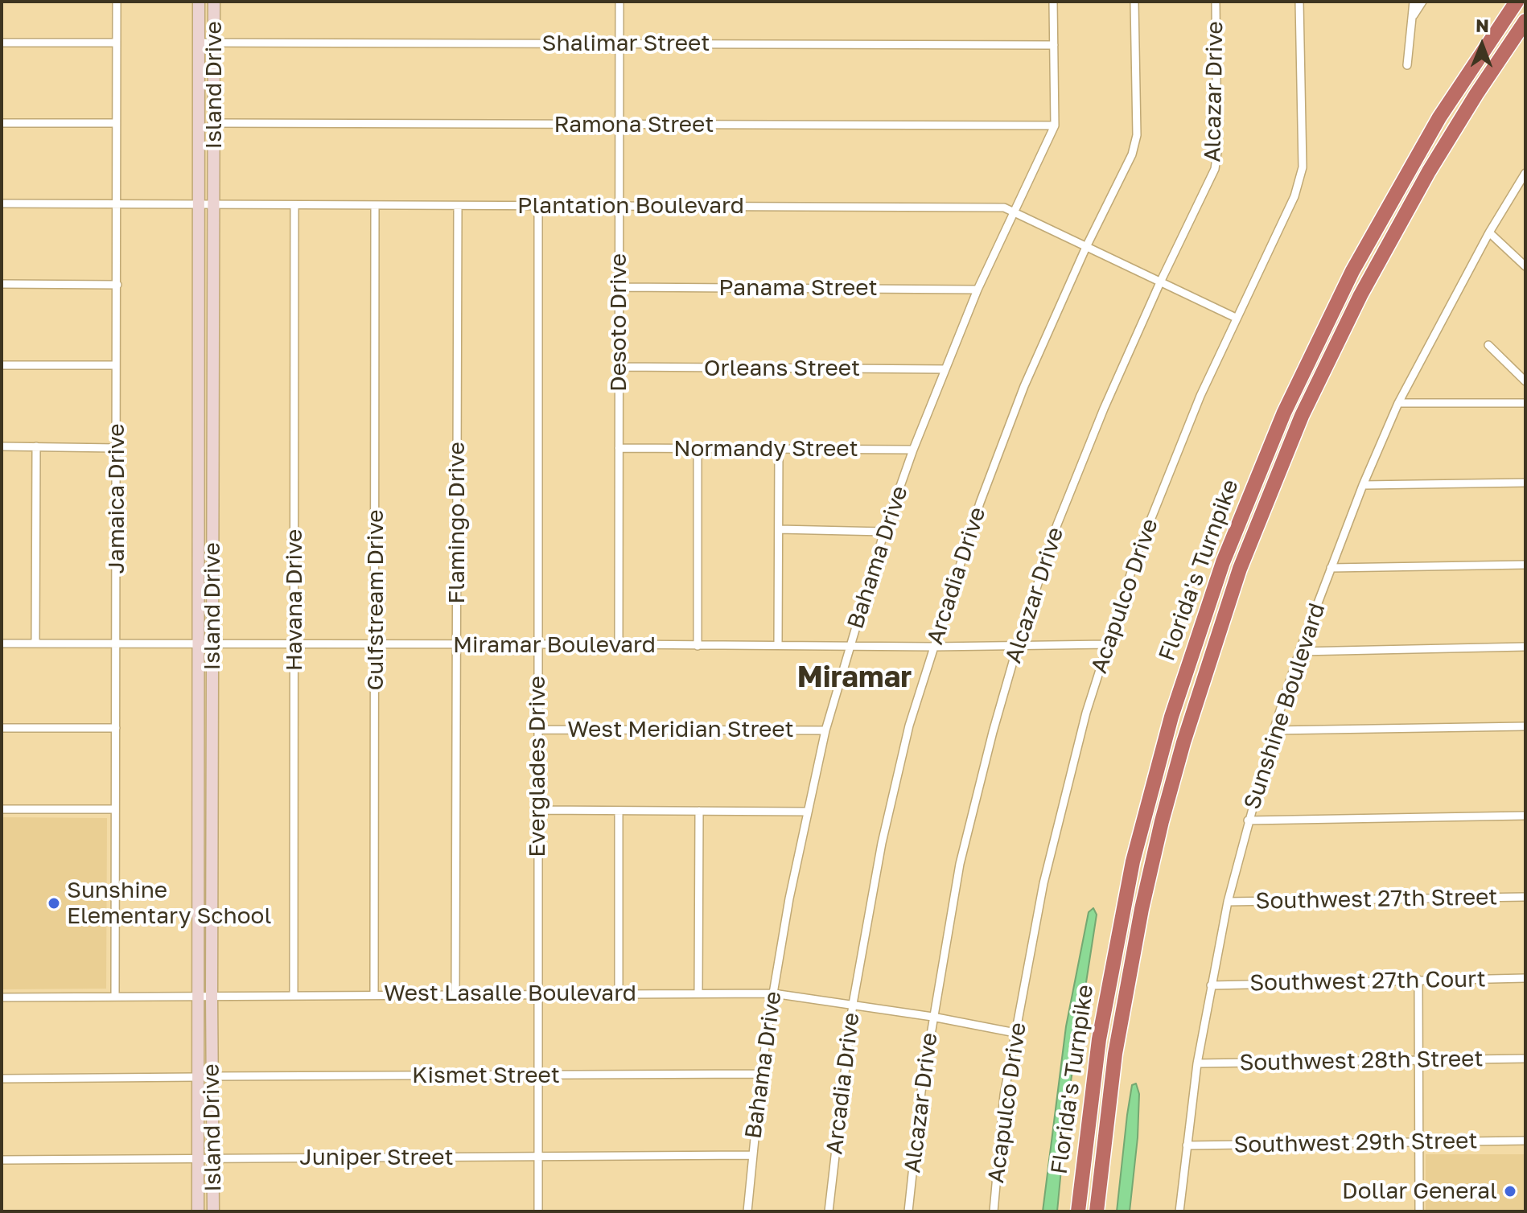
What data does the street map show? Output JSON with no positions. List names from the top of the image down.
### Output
{
  "streets": {
    "highway": ["Florida's Turnpike"],
    "street": [
      "Shalimar Street",
      "Island Drive",
      "Alcazar Drive",
      "Ramona Street",
      "Plantation Boulevard",
      "Panama Street",
      "Desoto Drive",
      "Orleans Street",
      "Normandy Street",
      "Jamaica Drive",
      "Flamingo Drive",
      "Bahama Drive",
      "Arcadia Drive",
      "Acapulco Drive",
      "Havana Drive",
      "Gulfstream Drive",
      "Miramar Boulevard",
      "Sunshine Boulevard",
      "West Meridian Street",
      "Everglades Drive",
      "Southwest 27th Street",
      "Southwest 27th Court",
      "West Lasalle Boulevard",
      "Southwest 28th Street",
      "Kismet Street",
      "Southwest 29th Street",
      "Juniper Street"
    ]
  },
  "crossings": [
    ["Shalimar Street", "Island Drive"],
    ["Shalimar Street", "Desoto Drive"],
    ["Shalimar Street", "Bahama Drive"],
    ["Island Drive", "Ramona Street"],
    ["Island Drive", "Plantation Boulevard"],
    ["Island Drive", "Miramar Boulevard"],
    ["Island Drive", "West Lasalle Boulevard"],
    ["Island Drive", "Kismet Street"],
    ["Island Drive", "Juniper Street"],
    ["Alcazar Drive", "Plantation Boulevard"],
    ["Alcazar Drive", "Miramar Boulevard"],
    ["Alcazar Drive", "West Lasalle Boulevard"],
    ["Ramona Street", "Desoto Drive"],
    ["Ramona Street", "Bahama Drive"],
    ["Plantation Boulevard", "Desoto Drive"],
    ["Plantation Boulevard", "Jamaica Drive"],
    ["Plantation Boulevard", "Flamingo Drive"],
    ["Plantation Boulevard", "Bahama Drive"],
    ["Plantation Boulevard", "Arcadia Drive"],
    ["Plantation Boulevard", "Acapulco Drive"],
    ["Plantation Boulevard", "Havana Drive"],
    ["Plantation Boulevard", "Gulfstream Drive"],
    ["Plantation Boulevard", "Everglades Drive"],
    ["Panama Street", "Desoto Drive"],
    ["Panama Street", "Bahama Drive"],
    ["Desoto Drive", "Orleans Street"],
    ["Desoto Drive", "Normandy Street"],
    ["Desoto Drive", "Miramar Boulevard"],
    ["Orleans Street", "Bahama Drive"],
    ["Normandy Street", "Bahama Drive"],
    ["Jamaica Drive", "Miramar Boulevard"],
    ["Jamaica Drive", "West Lasalle Boulevard"],
    ["Flamingo Drive", "Miramar Boulevard"],
    ["Flamingo Drive", "West Lasalle Boulevard"],
    ["Bahama Drive", "Miramar Boulevard"],
    ["Bahama Drive", "West Meridian Street"],
    ["Bahama Drive", "West Lasalle Boulevard"],
    ["Bahama Drive", "Kismet Street"],
    ["Bahama Drive", "Juniper Street"],
    ["Arcadia Drive", "Miramar Boulevard"],
    ["Arcadia Drive", "West Lasalle Boulevard"],
    ["Acapulco Drive", "Miramar Boulevard"],
    ["Acapulco Drive", "West Lasalle Boulevard"],
    ["Havana Drive", "Miramar Boulevard"],
    ["Havana Drive", "West Lasalle Boulevard"],
    ["Gulfstream Drive", "Miramar Boulevard"],
    ["Gulfstream Drive", "West Lasalle Boulevard"],
    ["Miramar Boulevard", "Everglades Drive"],
    ["Sunshine Boulevard", "Southwest 27th Street"],
    ["Sunshine Boulevard", "Southwest 27th Court"],
    ["Sunshine Boulevard", "Southwest 28th Street"],
    ["Sunshine Boulevard", "Southwest 29th Street"],
    ["West Meridian Street", "Everglades Drive"],
    ["Everglades Drive", "West Lasalle Boulevard"],
    ["Everglades Drive", "Kismet Street"],
    ["Everglades Drive", "Juniper Street"]
  ],
  "districts": ["Miramar"],
  "places": ["Sunshine Elementary School", "Dollar General"],
  "north": "top"
}
